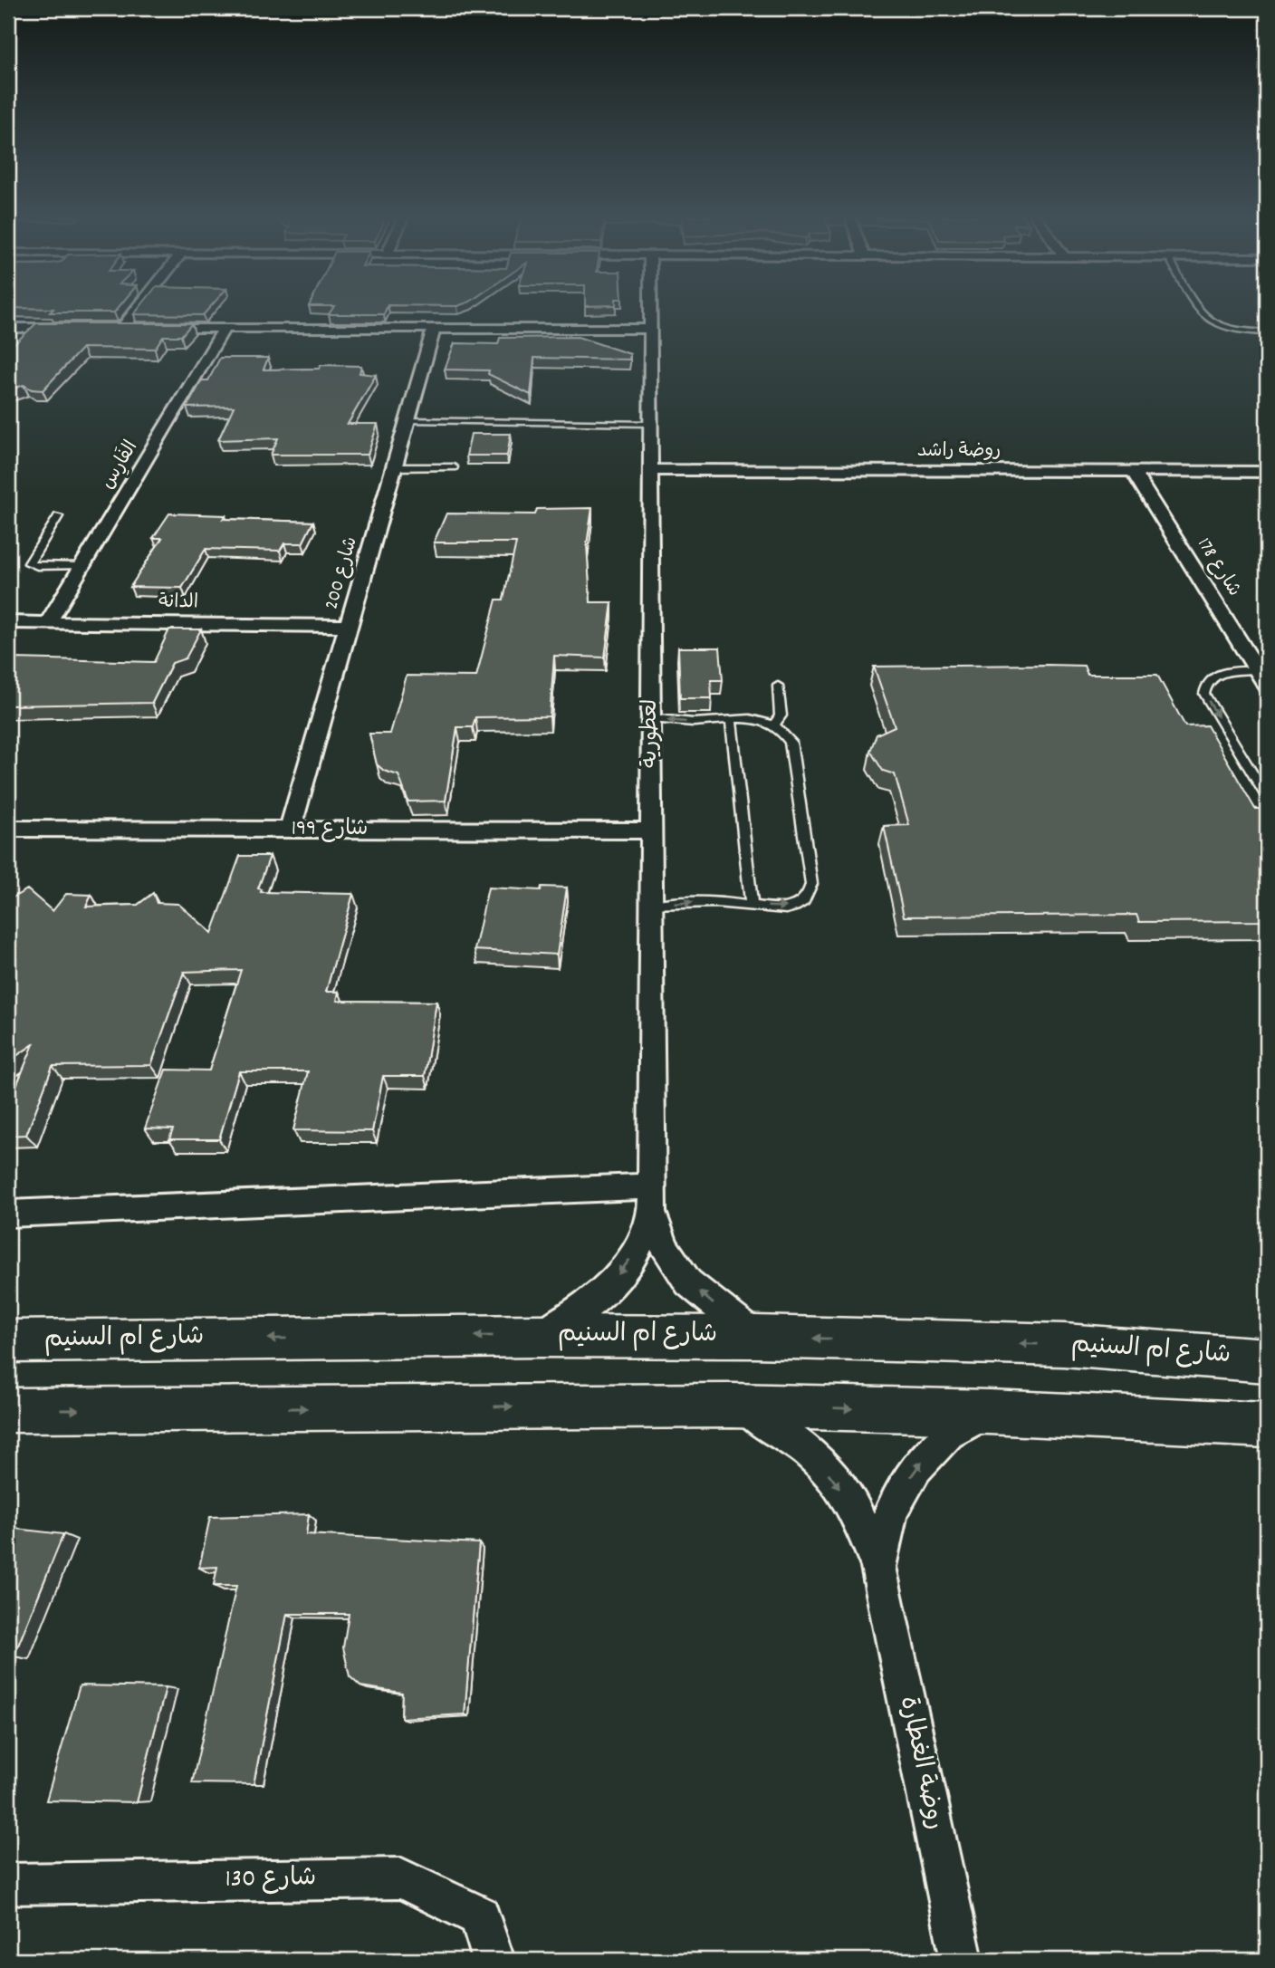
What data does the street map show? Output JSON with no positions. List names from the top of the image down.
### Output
{
  "streets": {
    "main road": ["شارع ام السنيم"],
    "street": [
      "روضة راشد",
      "الفَارِس",
      "شارع 178",
      "شارع 200",
      "الدانة",
      "لعطورية",
      "شارع 199",
      "روضة الغطارة",
      "شارع 130"
    ]
  },
  "crossings": [
    ["روضة راشد", "شارع 178"],
    ["روضة راشد", "لعطورية"],
    ["الفَارِس", "الدانة"],
    ["شارع 200", "الدانة"],
    ["شارع 200", "شارع 199"],
    ["لعطورية", "شارع 199"],
    ["لعطورية", "شارع ام السنيم"]
  ]
}
